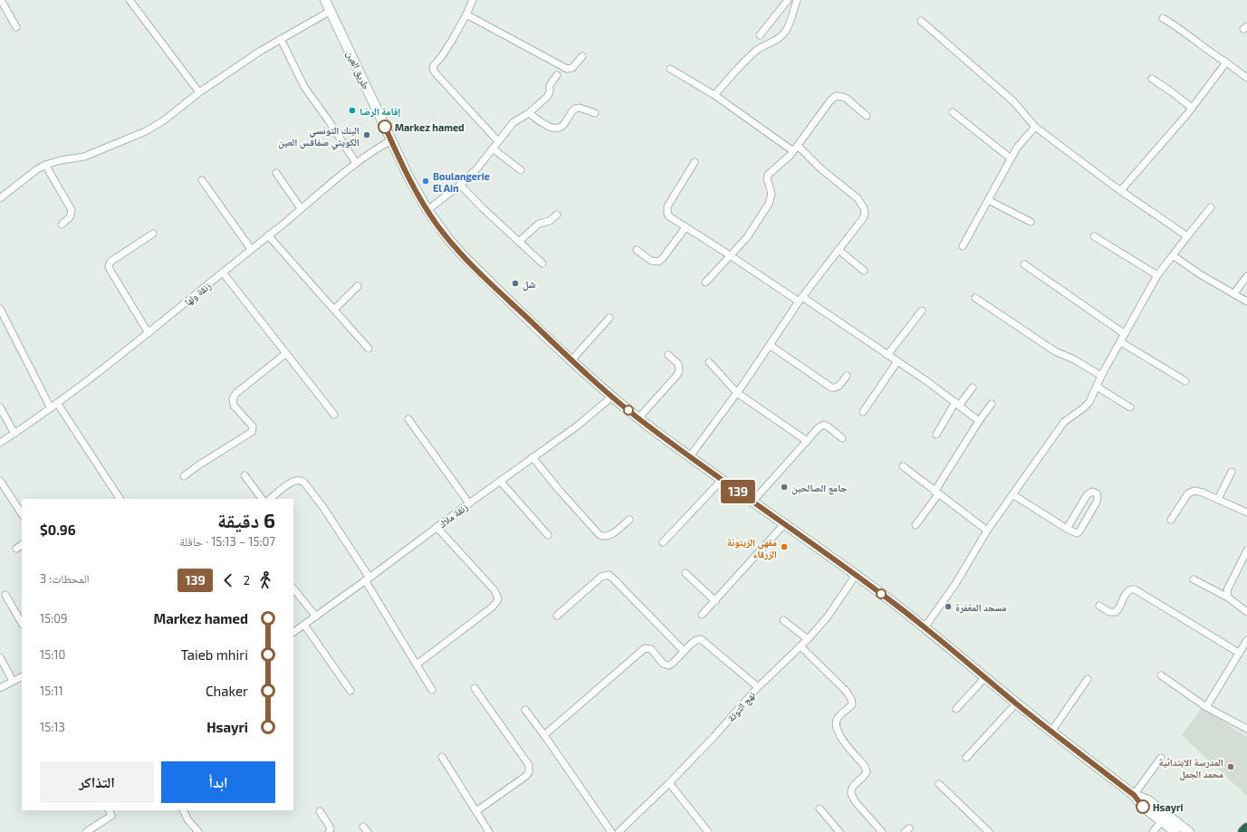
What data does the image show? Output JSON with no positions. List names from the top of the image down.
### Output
{
  "streets": {
    "main road": ["طريق العين"],
    "street": ["زنقة ولها", "زنقة ملاك", "نهج التوتة"]
  },
  "crossings": [
    ["طريق العين", "زنقة ولها"],
    ["طريق العين", "زنقة ملاك"],
    ["طريق العين", "نهج التوتة"]
  ],
  "places": [
    "إقامة الرضا",
    "Markez hamed",
    "البنك التونسي الكويتي صفاقس العين",
    "Boulangerie El Ain",
    "شل",
    "جامع الصالحين",
    "مقهى الزيتونة الزرقاء",
    "مسجد المغفرة",
    "المدرسة الابتدائية محمد الجمل",
    "Hsayri"
  ],
  "lines": ["bus line 139"],
  "page": {
    "on_map": "139",
    "heading": ["6 دقيقة", "15:07 – 15:13 · حافلة", "$0.96"],
    "legs": ["2", "139", "المحطات: 3"],
    "list": [
      {
        "name": "Markez hamed",
        "value": "15:09"
      },
      {
        "name": "Taieb mhiri",
        "value": "15:10"
      },
      {
        "name": "Chaker",
        "value": "15:11"
      },
      {
        "name": "Hsayri",
        "value": "15:13"
      }
    ],
    "buttons": ["ابدأ", "التذاكر"]
  }
}
